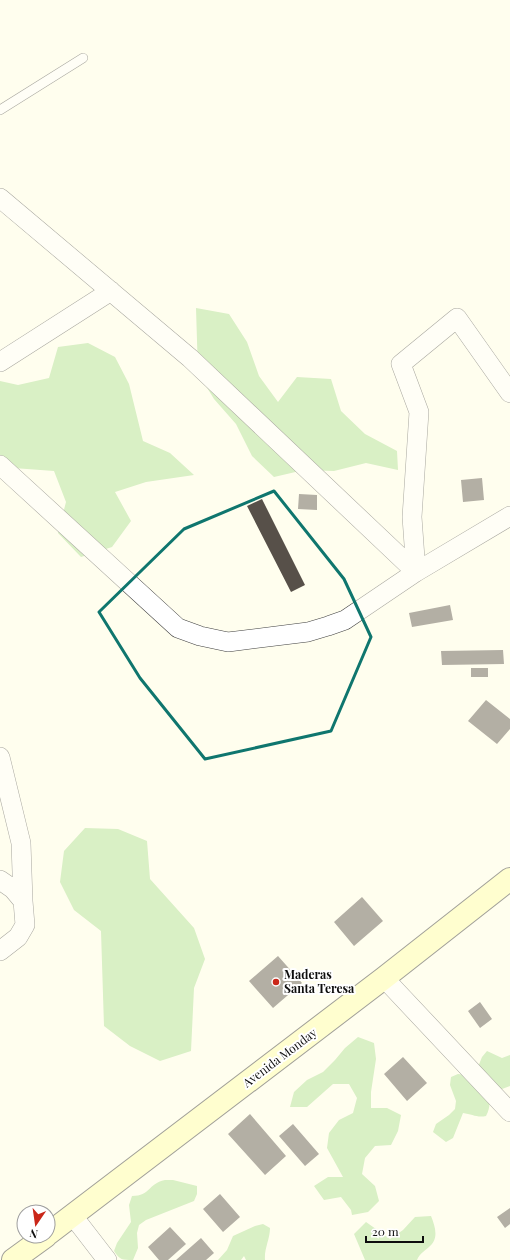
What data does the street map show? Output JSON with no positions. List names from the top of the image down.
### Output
{
  "streets": {
    "main road": ["Avenida Monday"]
  },
  "places": ["Maderas Santa Teresa"],
  "scale_bar": "20 m",
  "north": "bottom"
}
